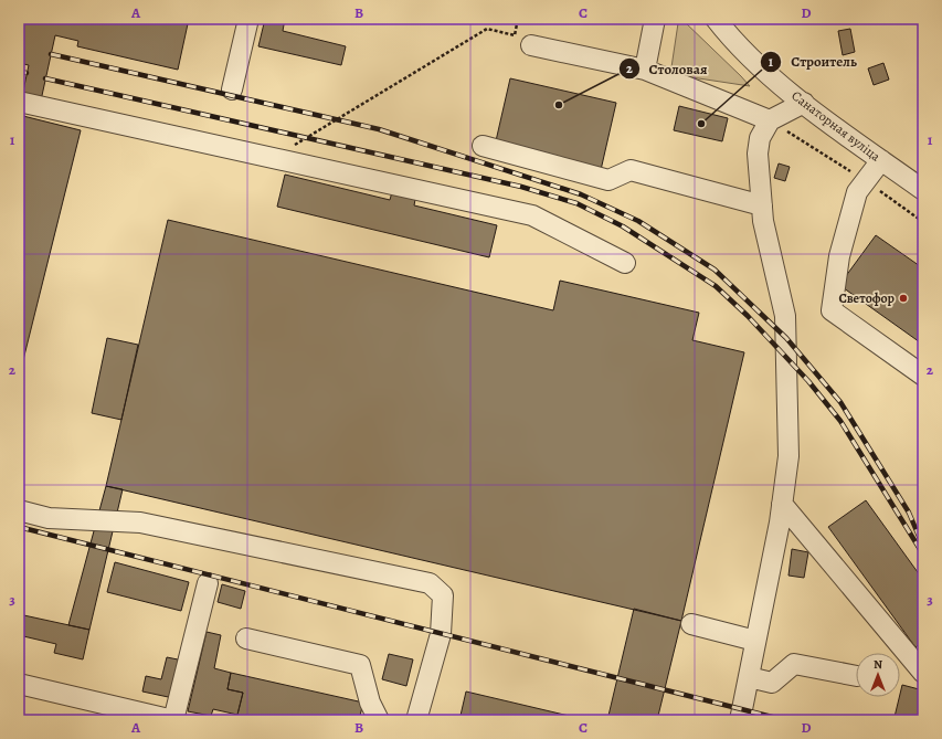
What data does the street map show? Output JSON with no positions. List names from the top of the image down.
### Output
{
  "streets": {
    "street": ["Санаторная вуліца"]
  },
  "places": ["Столовая", "Строитель", "Светофор"],
  "north": "top",
  "grid": {
    "columns": [
      "A",
      "B",
      "C",
      "D"
    ],
    "rows": ["1", "2", "3"]
  }
}
